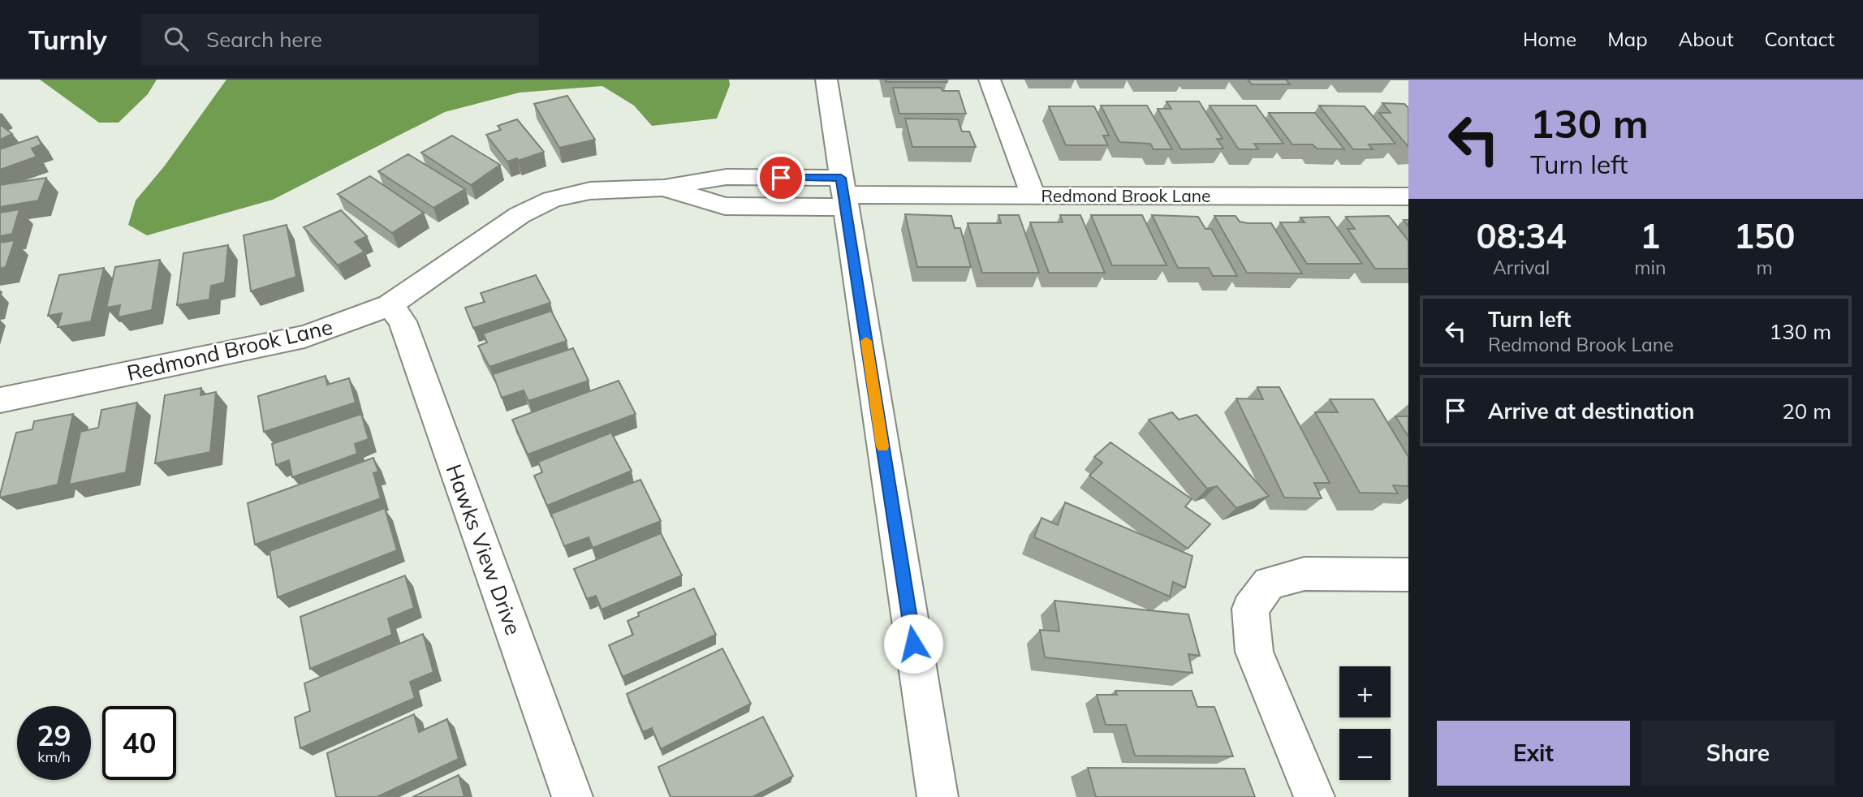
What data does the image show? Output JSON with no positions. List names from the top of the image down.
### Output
{
  "streets": {
    "street": ["Redmond Brook Lane", "Hawks View Drive"]
  },
  "crossings": [
    ["Redmond Brook Lane", "Hawks View Drive"]
  ],
  "page": {
    "header": "Turnly",
    "search": "Search here",
    "nav": [
      "Home",
      "Map",
      "About",
      "Contact"
    ],
    "turn": ["130 m", "Turn left"],
    "eta": [
      "08:34",
      "Arrival",
      "1",
      "min",
      "150",
      "m"
    ],
    "list": [
      {
        "name": "Turn left",
        "note": "Redmond Brook Lane",
        "value": "130 m"
      },
      {
        "name": "Arrive at destination",
        "value": "20 m"
      }
    ],
    "map_buttons": ["+", "−"],
    "speed": "29 km/h",
    "limit": "40",
    "buttons": ["Exit", "Share"]
  }
}
